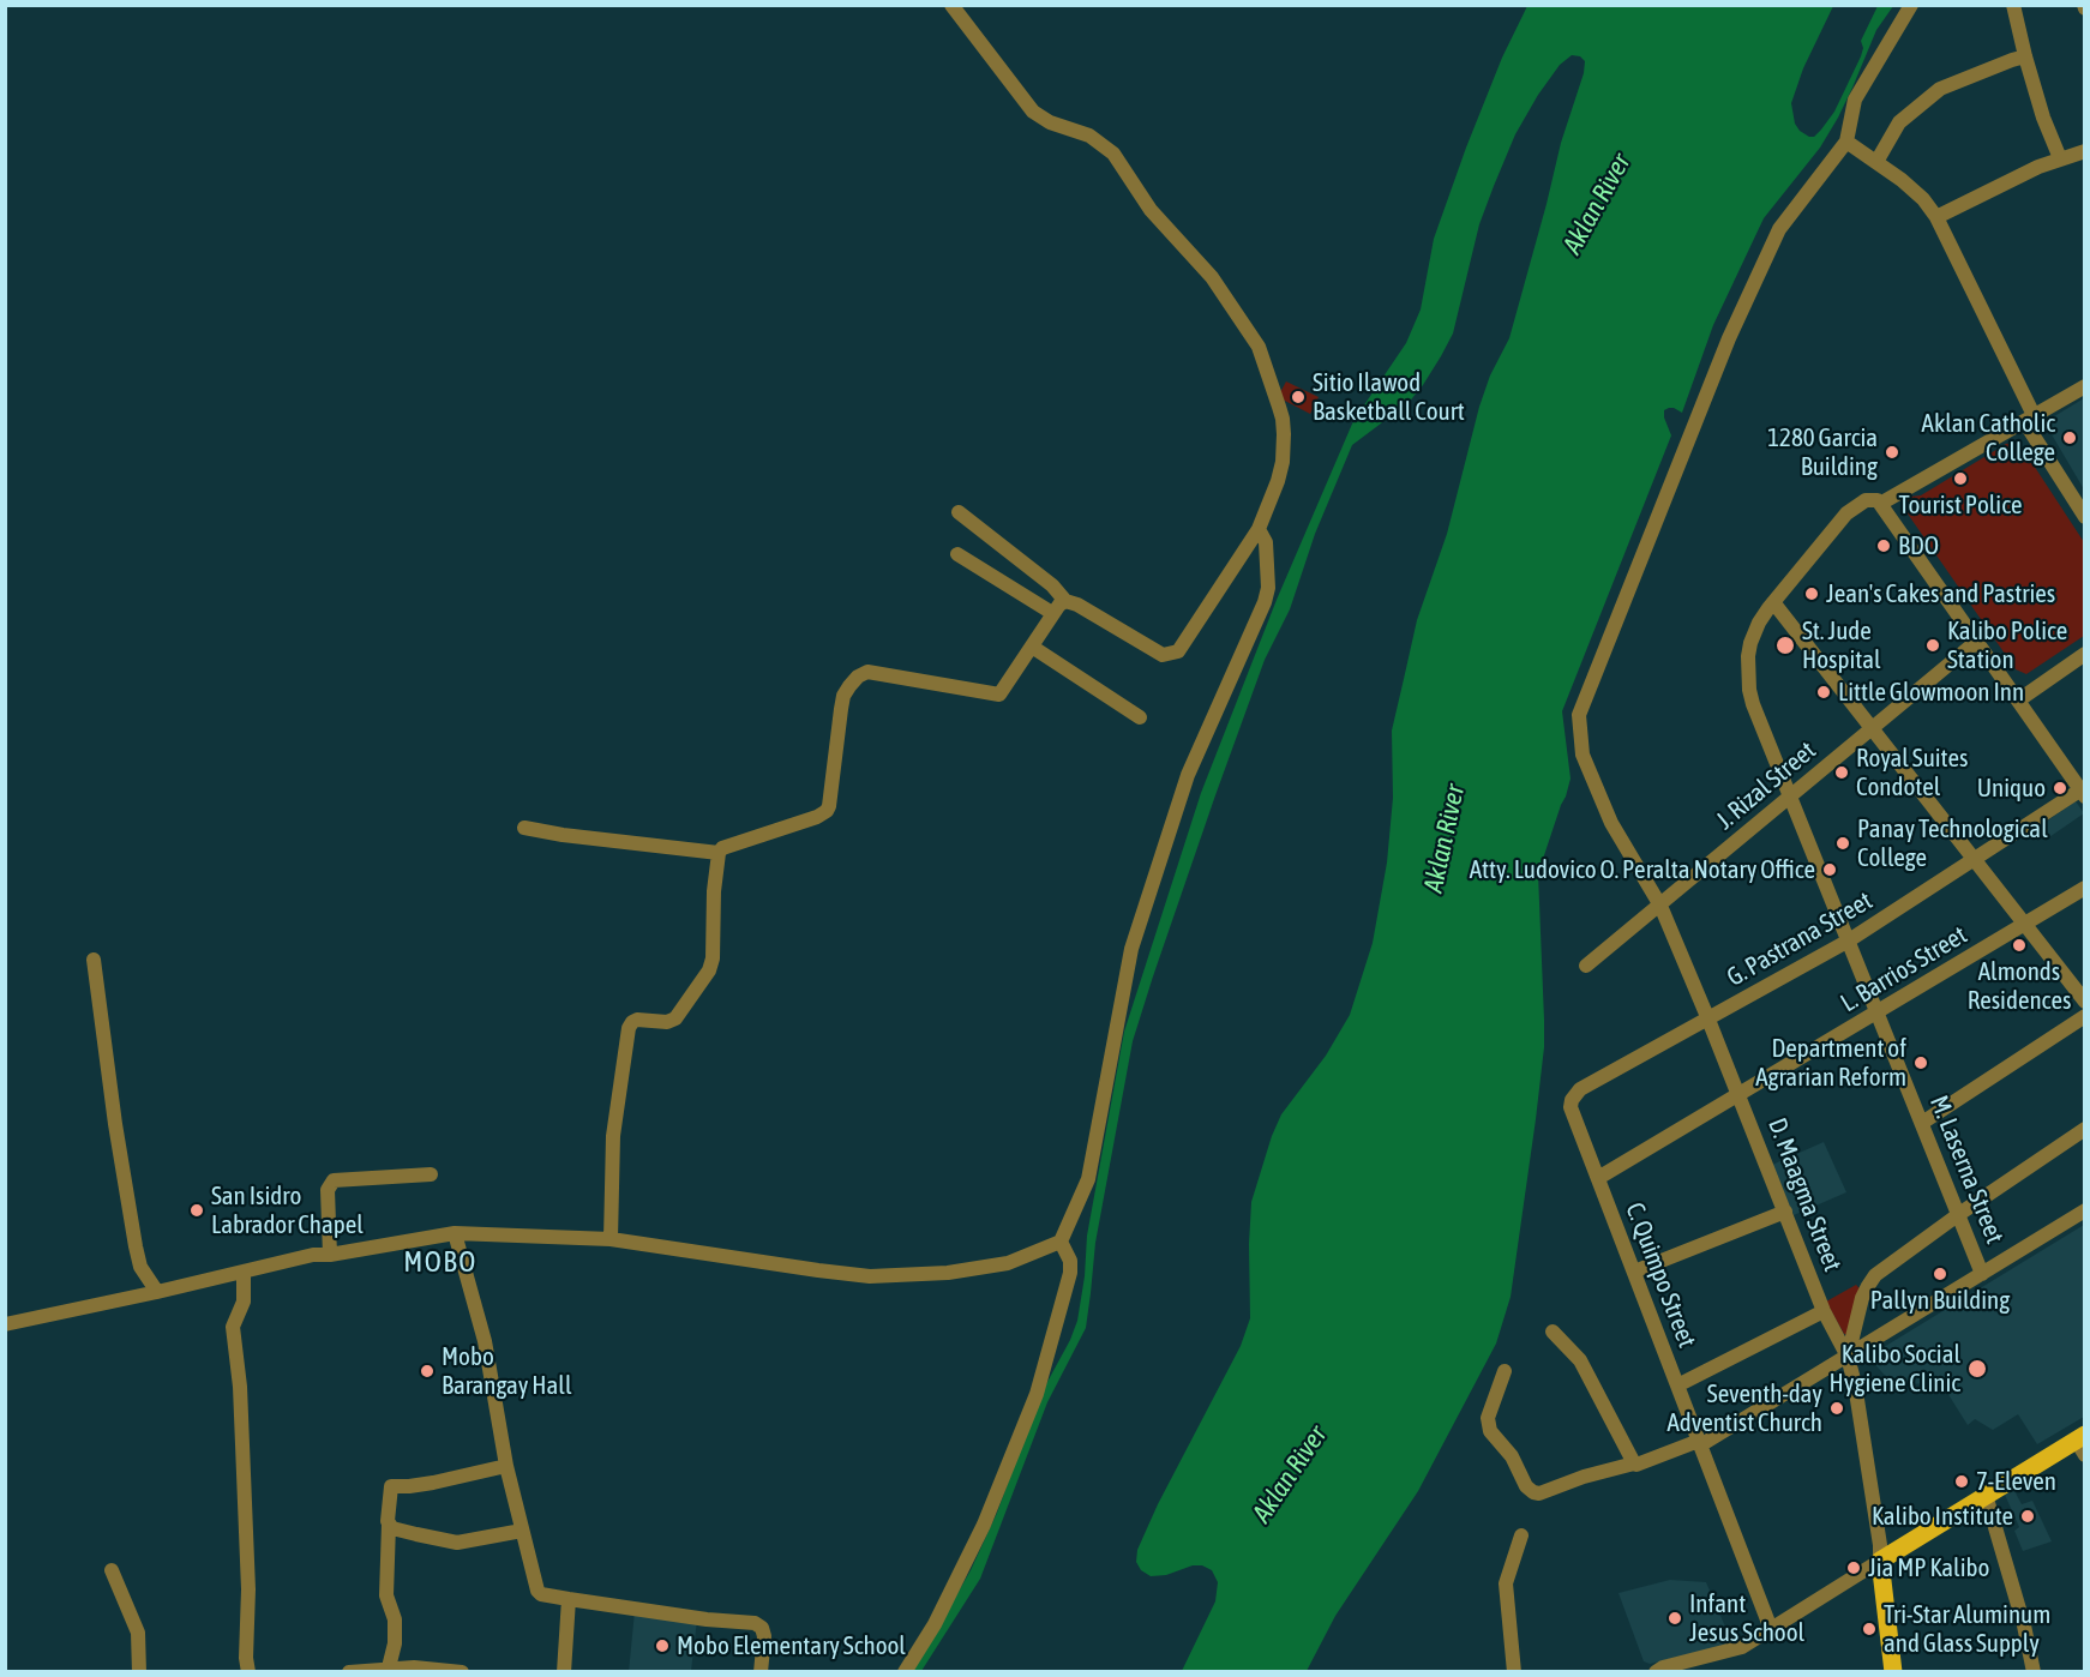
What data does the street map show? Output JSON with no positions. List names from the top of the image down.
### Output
{
  "streets": {
    "main road": ["D. Maagma Street"],
    "street": [
      "J. Rizal Street",
      "G. Pastrana Street",
      "L. Barrios Street",
      "M. Laserna Street",
      "C. Quimpo Street"
    ]
  },
  "crossings": [
    ["J. Rizal Street", "M. Laserna Street"],
    ["J. Rizal Street", "D. Maagma Street"],
    ["G. Pastrana Street", "M. Laserna Street"],
    ["G. Pastrana Street", "D. Maagma Street"],
    ["G. Pastrana Street", "C. Quimpo Street"],
    ["L. Barrios Street", "M. Laserna Street"],
    ["L. Barrios Street", "D. Maagma Street"],
    ["L. Barrios Street", "C. Quimpo Street"]
  ],
  "districts": ["MOBO"],
  "water": ["Aklan River"],
  "places": [
    "Sitio Ilawod Basketball Court",
    "Aklan Catholic College",
    "1280 Garcia Building",
    "Tourist Police",
    "BDO",
    "Jean's Cakes and Pastries",
    "St. Jude Hospital",
    "Kalibo Police Station",
    "Little Glowmoon Inn",
    "Royal Suites Condotel",
    "Uniquo",
    "Panay Technological College",
    "Atty. Ludovico O. Peralta Notary Office",
    "Almonds Residences",
    "Department of Agrarian Reform",
    "San Isidro Labrador Chapel",
    "Pallyn Building",
    "Kalibo Social Hygiene Clinic",
    "Mobo Barangay Hall",
    "Seventh-day Adventist Church",
    "7-Eleven",
    "Kalibo Institute",
    "Jia MP Kalibo",
    "Infant Jesus School",
    "Tri-Star Aluminum and Glass Supply",
    "Mobo Elementary School"
  ]
}
